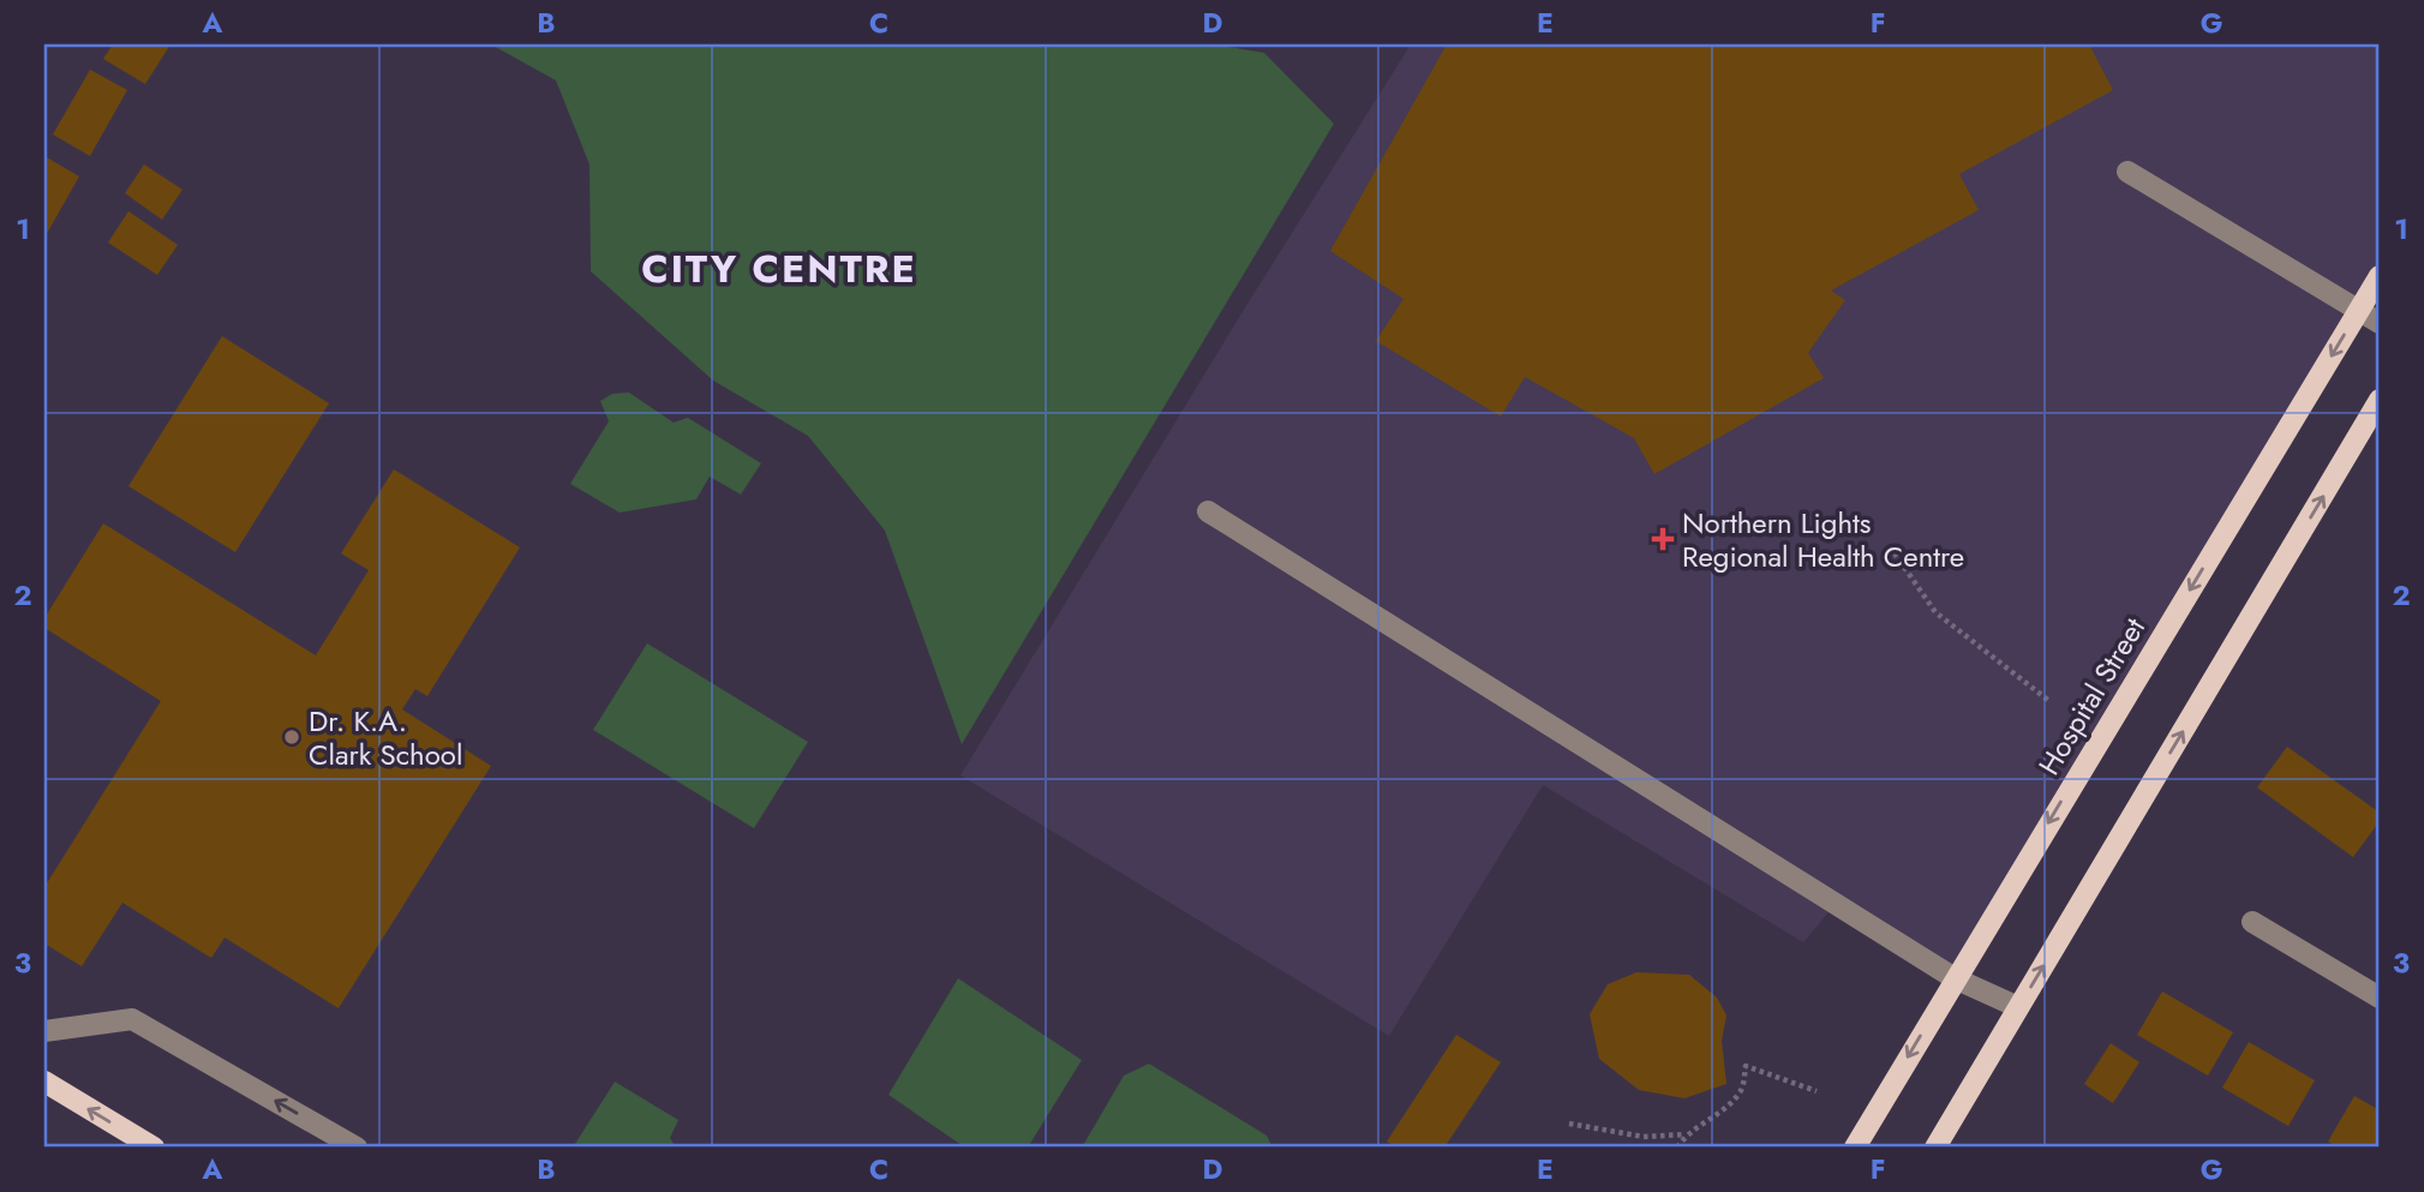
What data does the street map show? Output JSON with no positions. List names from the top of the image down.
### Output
{
  "streets": {
    "main road": ["Hospital Street"]
  },
  "districts": ["CITY CENTRE"],
  "places": {
    "health": ["Northern Lights Regional Health Centre"],
    "other": ["Dr. K.A. Clark School"]
  },
  "grid": {
    "columns": [
      "A",
      "B",
      "C",
      "D",
      "E",
      "F",
      "G"
    ],
    "rows": ["1", "2", "3"]
  }
}
